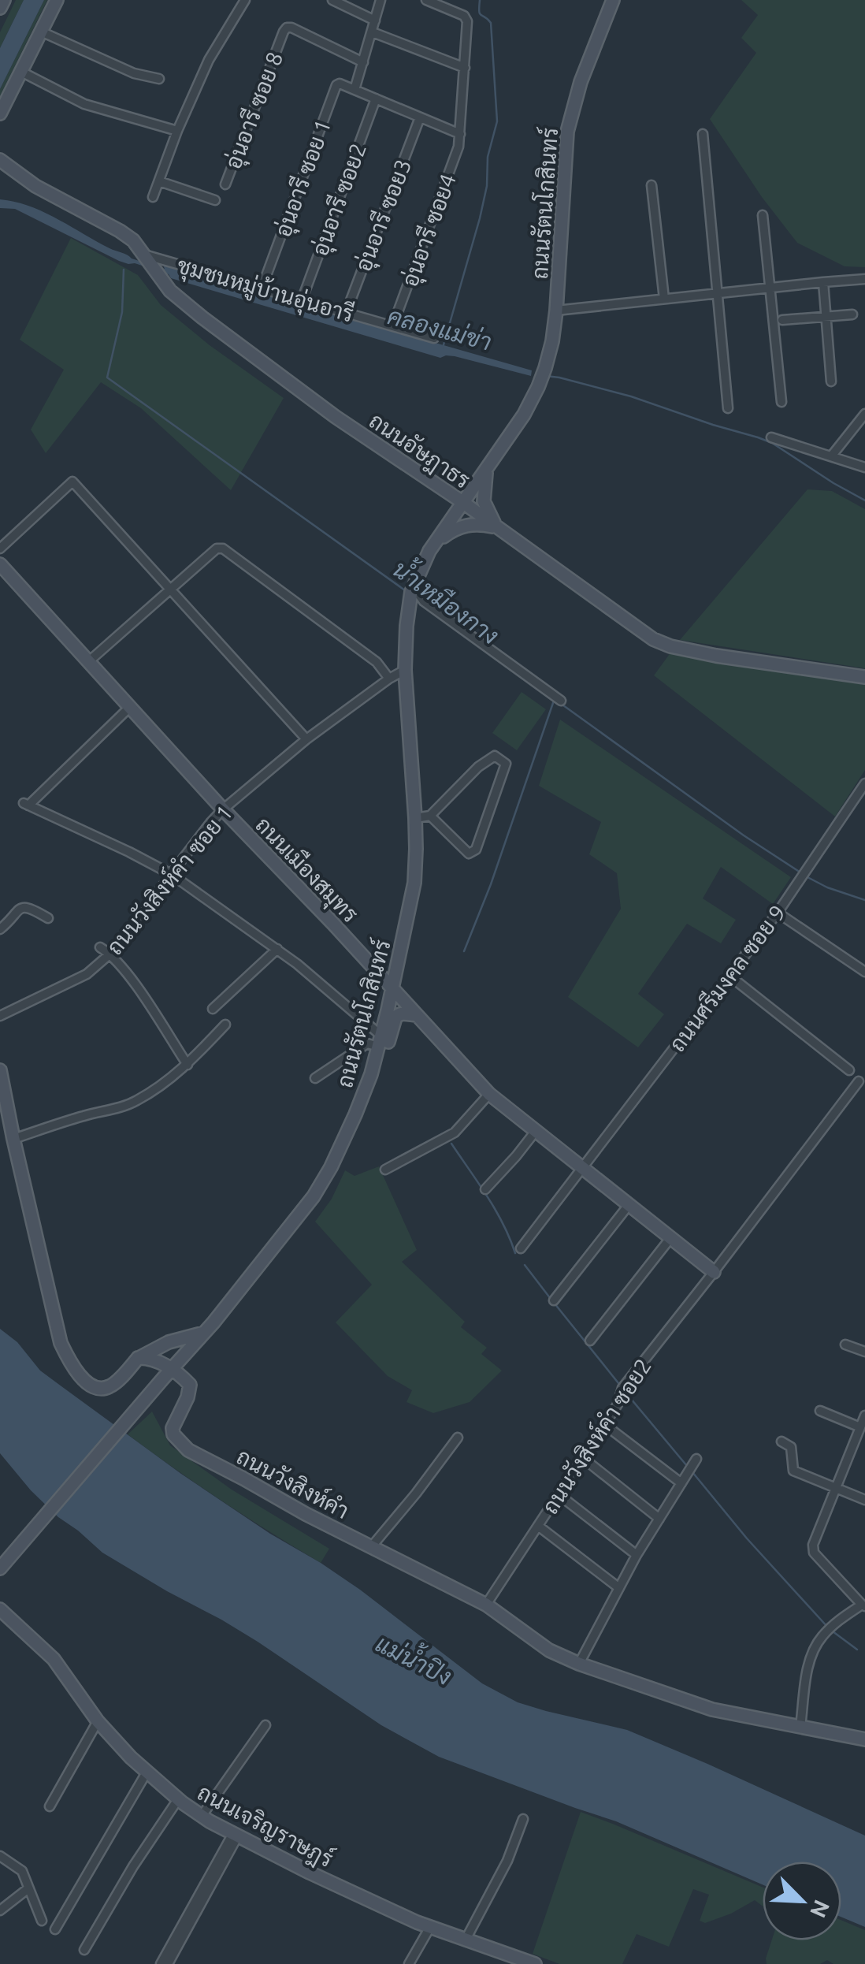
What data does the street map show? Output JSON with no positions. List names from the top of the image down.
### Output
{
  "streets": {
    "street": [
      "อุ่นอารี ซอย 8",
      "อุ่นอารี ซอย 1",
      "อุ่นอารี ซอย2",
      "ถนนรัตนโกสินทร์",
      "อุ่นอารี ซอย3",
      "อุ่นอารี ซอย4",
      "ชุมชนหมู่บ้านอุ่นอารี",
      "ถนนอัษฎาธร",
      "ถนนเมืองสมุทร",
      "ถนนวังสิงห์คำ ซอย 1",
      "ถนนศรีมงคล ซอย 9",
      "ถนนวังสิงห์คำ ซอย2",
      "ถนนวังสิงห์คำ",
      "ถนนเจริญราษฎร์"
    ]
  },
  "crossings": [
    ["อุ่นอารี ซอย 1", "ชุมชนหมู่บ้านอุ่นอารี"],
    ["อุ่นอารี ซอย2", "ชุมชนหมู่บ้านอุ่นอารี"],
    ["ถนนรัตนโกสินทร์", "ถนนอัษฎาธร"],
    ["ถนนรัตนโกสินทร์", "ถนนเมืองสมุทร"],
    ["ถนนรัตนโกสินทร์", "ถนนวังสิงห์คำ ซอย 1"],
    ["ถนนรัตนโกสินทร์", "ถนนวังสิงห์คำ"],
    ["อุ่นอารี ซอย3", "ชุมชนหมู่บ้านอุ่นอารี"],
    ["อุ่นอารี ซอย4", "ชุมชนหมู่บ้านอุ่นอารี"],
    ["ชุมชนหมู่บ้านอุ่นอารี", "ถนนอัษฎาธร"],
    ["ถนนเมืองสมุทร", "ถนนวังสิงห์คำ ซอย 1"],
    ["ถนนเมืองสมุทร", "ถนนศรีมงคล ซอย 9"],
    ["ถนนเมืองสมุทร", "ถนนวังสิงห์คำ ซอย2"],
    ["ถนนวังสิงห์คำ ซอย2", "ถนนวังสิงห์คำ"]
  ],
  "water": ["คลองแม่ข่า", "น้ำเหมืองกาง", "แม่น้ำปิง"],
  "north": "bottom right"
}
